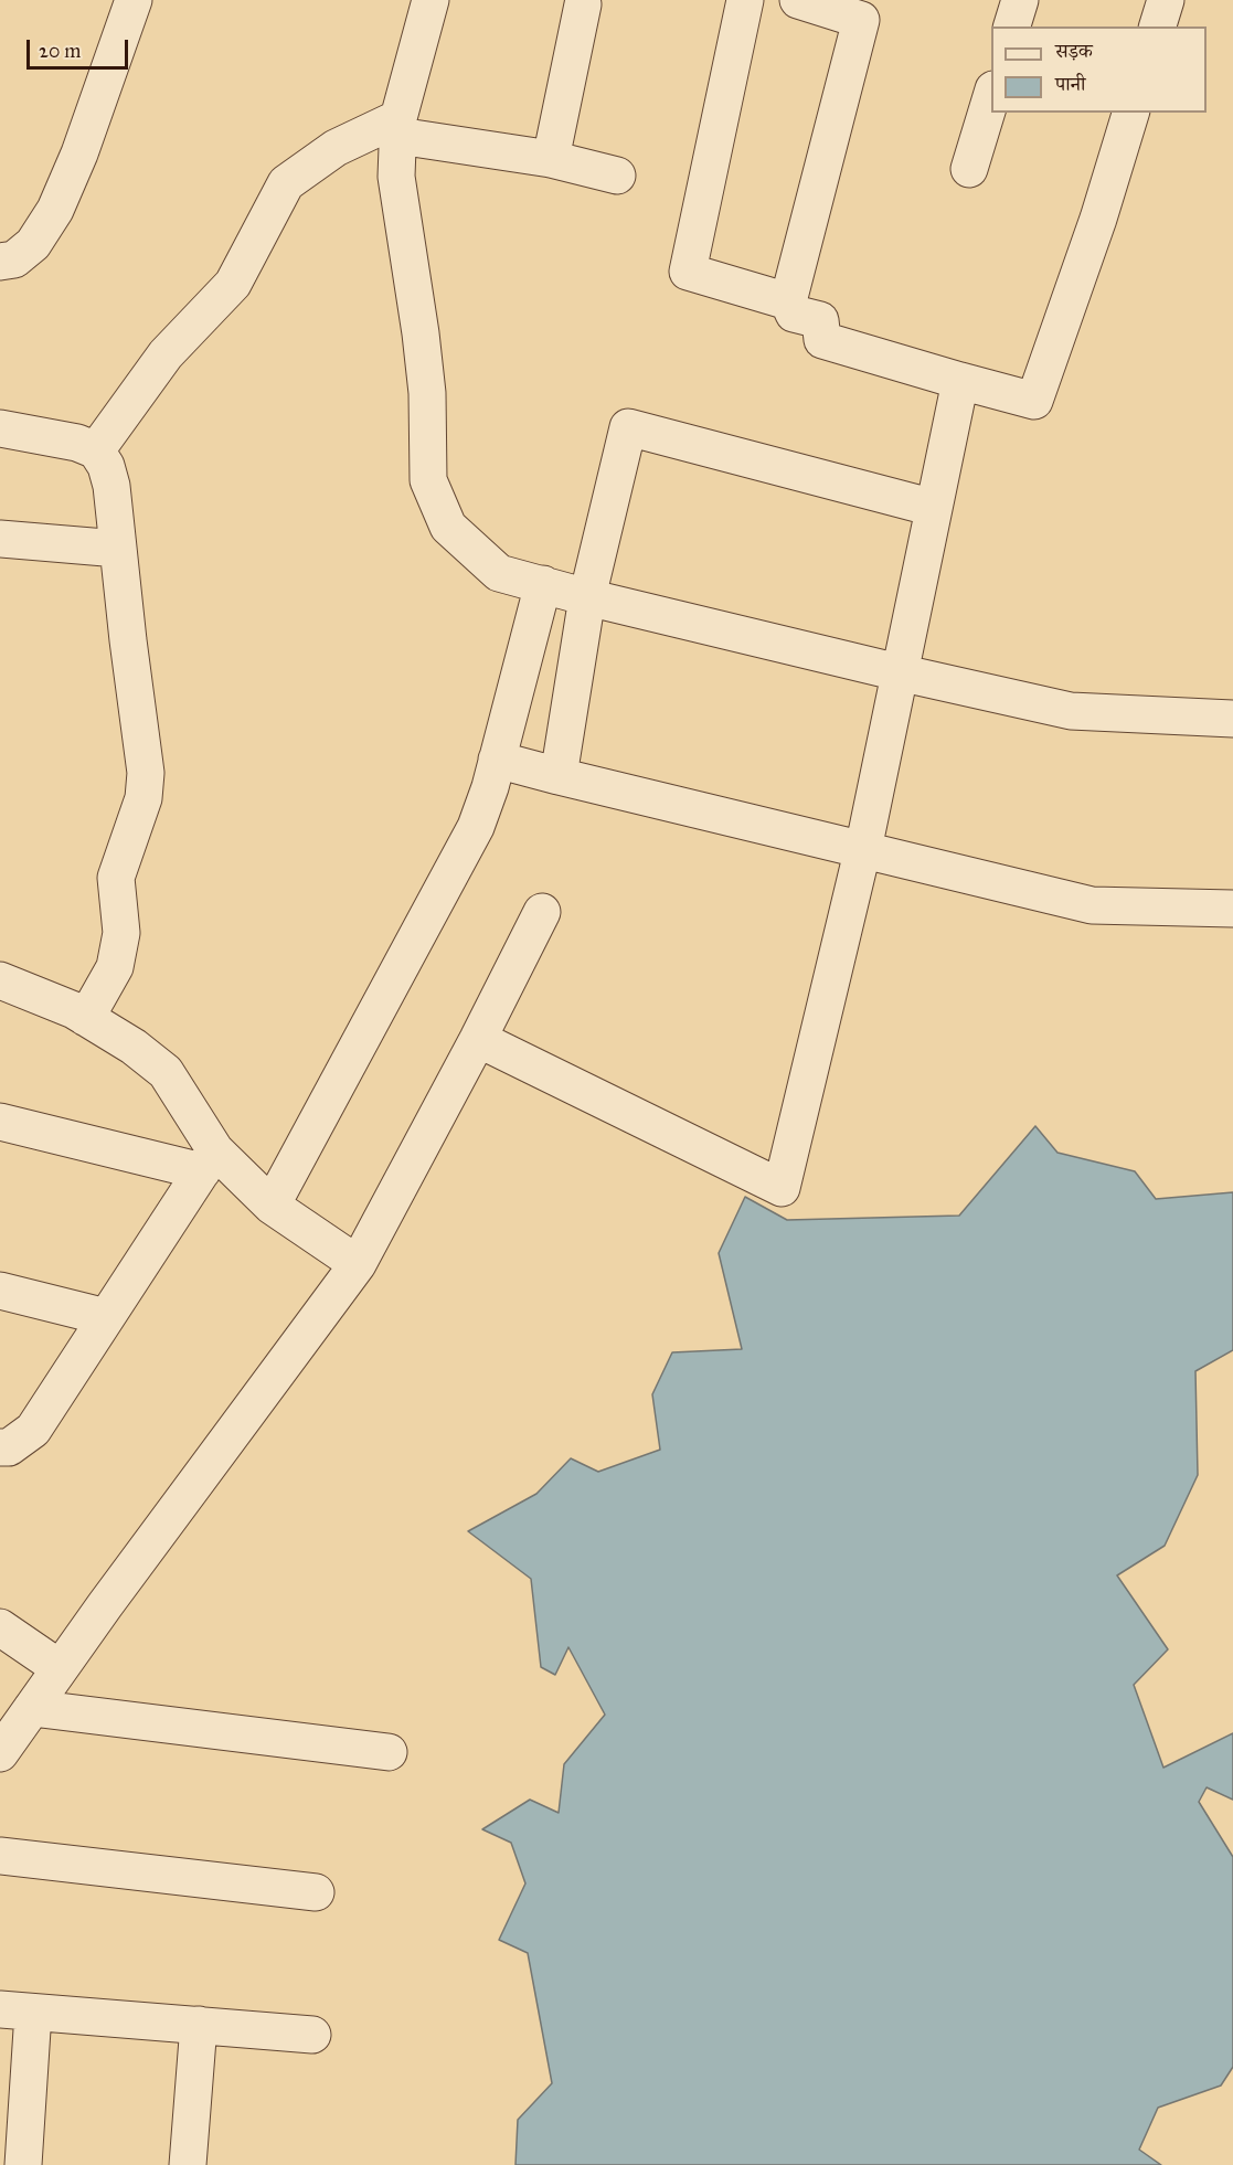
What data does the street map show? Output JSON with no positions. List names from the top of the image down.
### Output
{
  "legend": ["सड़क", "पानी"],
  "scale_bar": "20 m"
}
